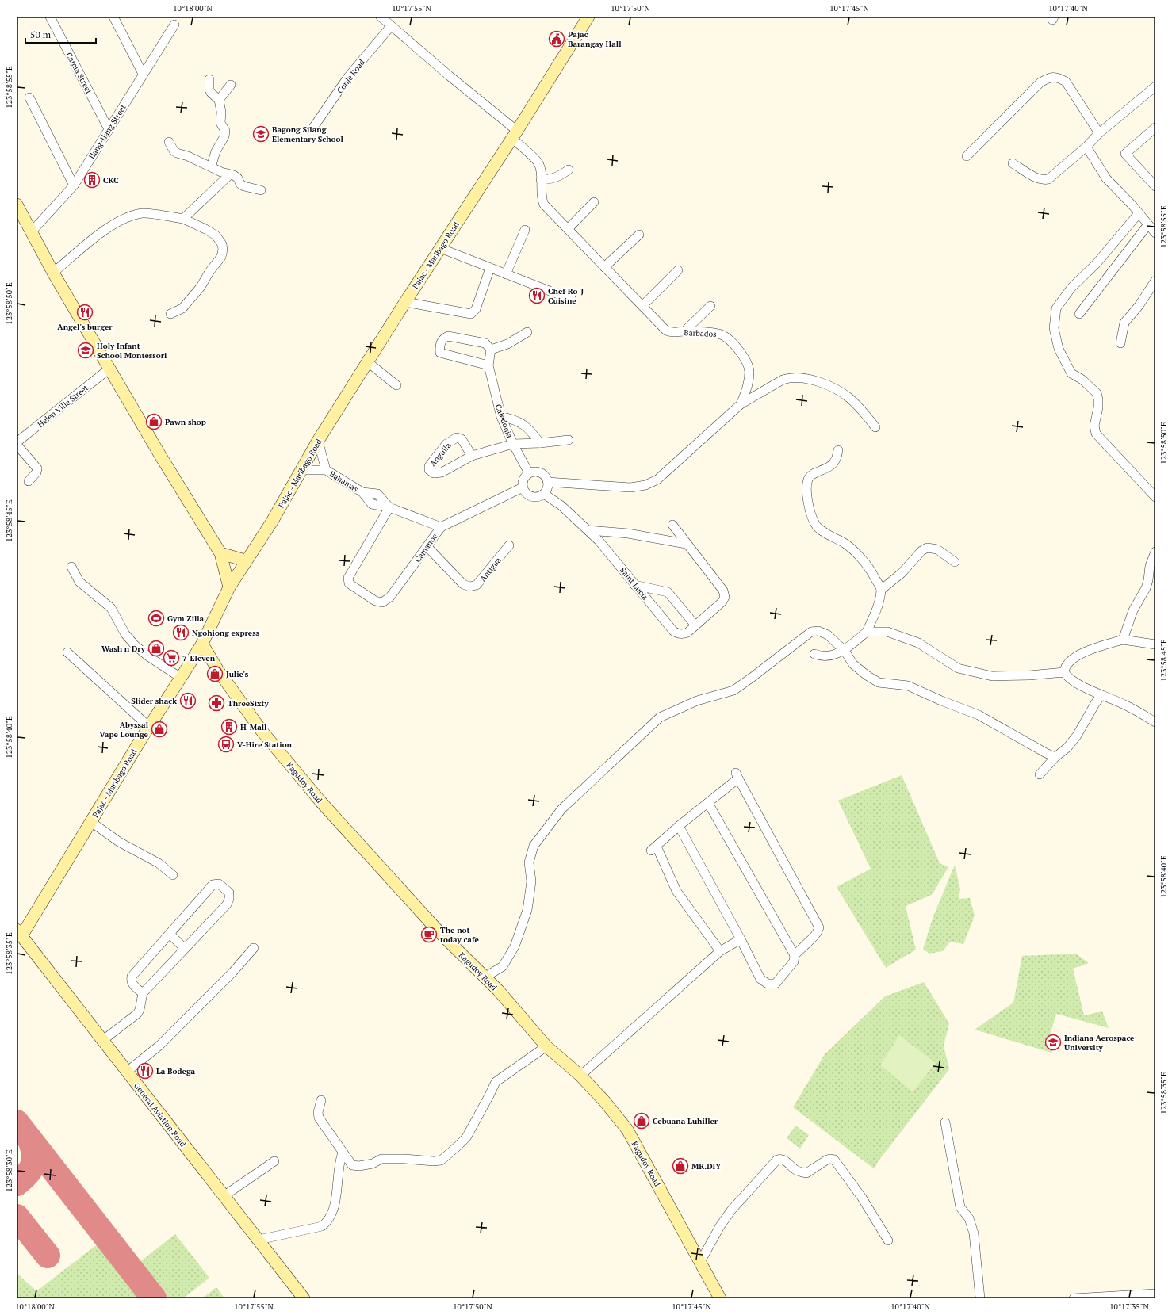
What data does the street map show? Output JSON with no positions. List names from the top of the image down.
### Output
{
  "streets": {
    "street": [
      "Camia Street",
      "Conje Road",
      "Ilang-Ilang Street",
      "Pajac - Maribago Road",
      "Barbados",
      "Helen Ville Street",
      "Caledonia",
      "Anguila",
      "Bahamas",
      "Camanoe",
      "Antigua",
      "Saint Lucia",
      "Kagudoy Road",
      "General Aviation Road"
    ]
  },
  "crossings": [
    ["Camia Street", "Ilang-Ilang Street"],
    ["Conje Road", "Barbados"],
    ["Pajac - Maribago Road", "Barbados"],
    ["Pajac - Maribago Road", "Bahamas"],
    ["Pajac - Maribago Road", "Kagudoy Road"],
    ["Pajac - Maribago Road", "General Aviation Road"],
    ["Barbados", "Caledonia"],
    ["Barbados", "Saint Lucia"],
    ["Caledonia", "Anguila"],
    ["Caledonia", "Saint Lucia"],
    ["Bahamas", "Camanoe"],
    ["Camanoe", "Antigua"]
  ],
  "places": {
    "public building": ["Pajac Barangay Hall"],
    "school or university": ["Bagong Silang Elementary School", "Holy Infant School Montessori", "Indiana Aerospace University"],
    "building": ["CKC", "H-Mall"],
    "restaurant": [
      "Chef Ro-J Cuisine",
      "Angel's burger",
      "Ngohiong express",
      "Slider shack",
      "La Bodega"
    ],
    "shop": [
      "Pawn shop",
      "Wash n Dry",
      "Julie's",
      "Abyssal Vape Lounge",
      "Cebuana Luhiller",
      "MR.DIY"
    ],
    "sports": ["Gym Zilla"],
    "supermarket": ["7-Eleven"],
    "pharmacy": ["ThreeSixty"],
    "bus stop": ["V-Hire Station"],
    "cafe": ["The not today cafe"]
  },
  "scale_bar": "50 m",
  "coordinates": [
    "10°18'00\"N",
    "10°17'55\"N",
    "10°17'50\"N",
    "10°17'45\"N",
    "10°17'40\"N",
    "123°58'55\"E",
    "123°58'50\"E",
    "123°58'45\"E",
    "123°58'40\"E",
    "123°58'35\"E",
    "123°58'30\"E",
    "10°17'35\"N"
  ]
}
